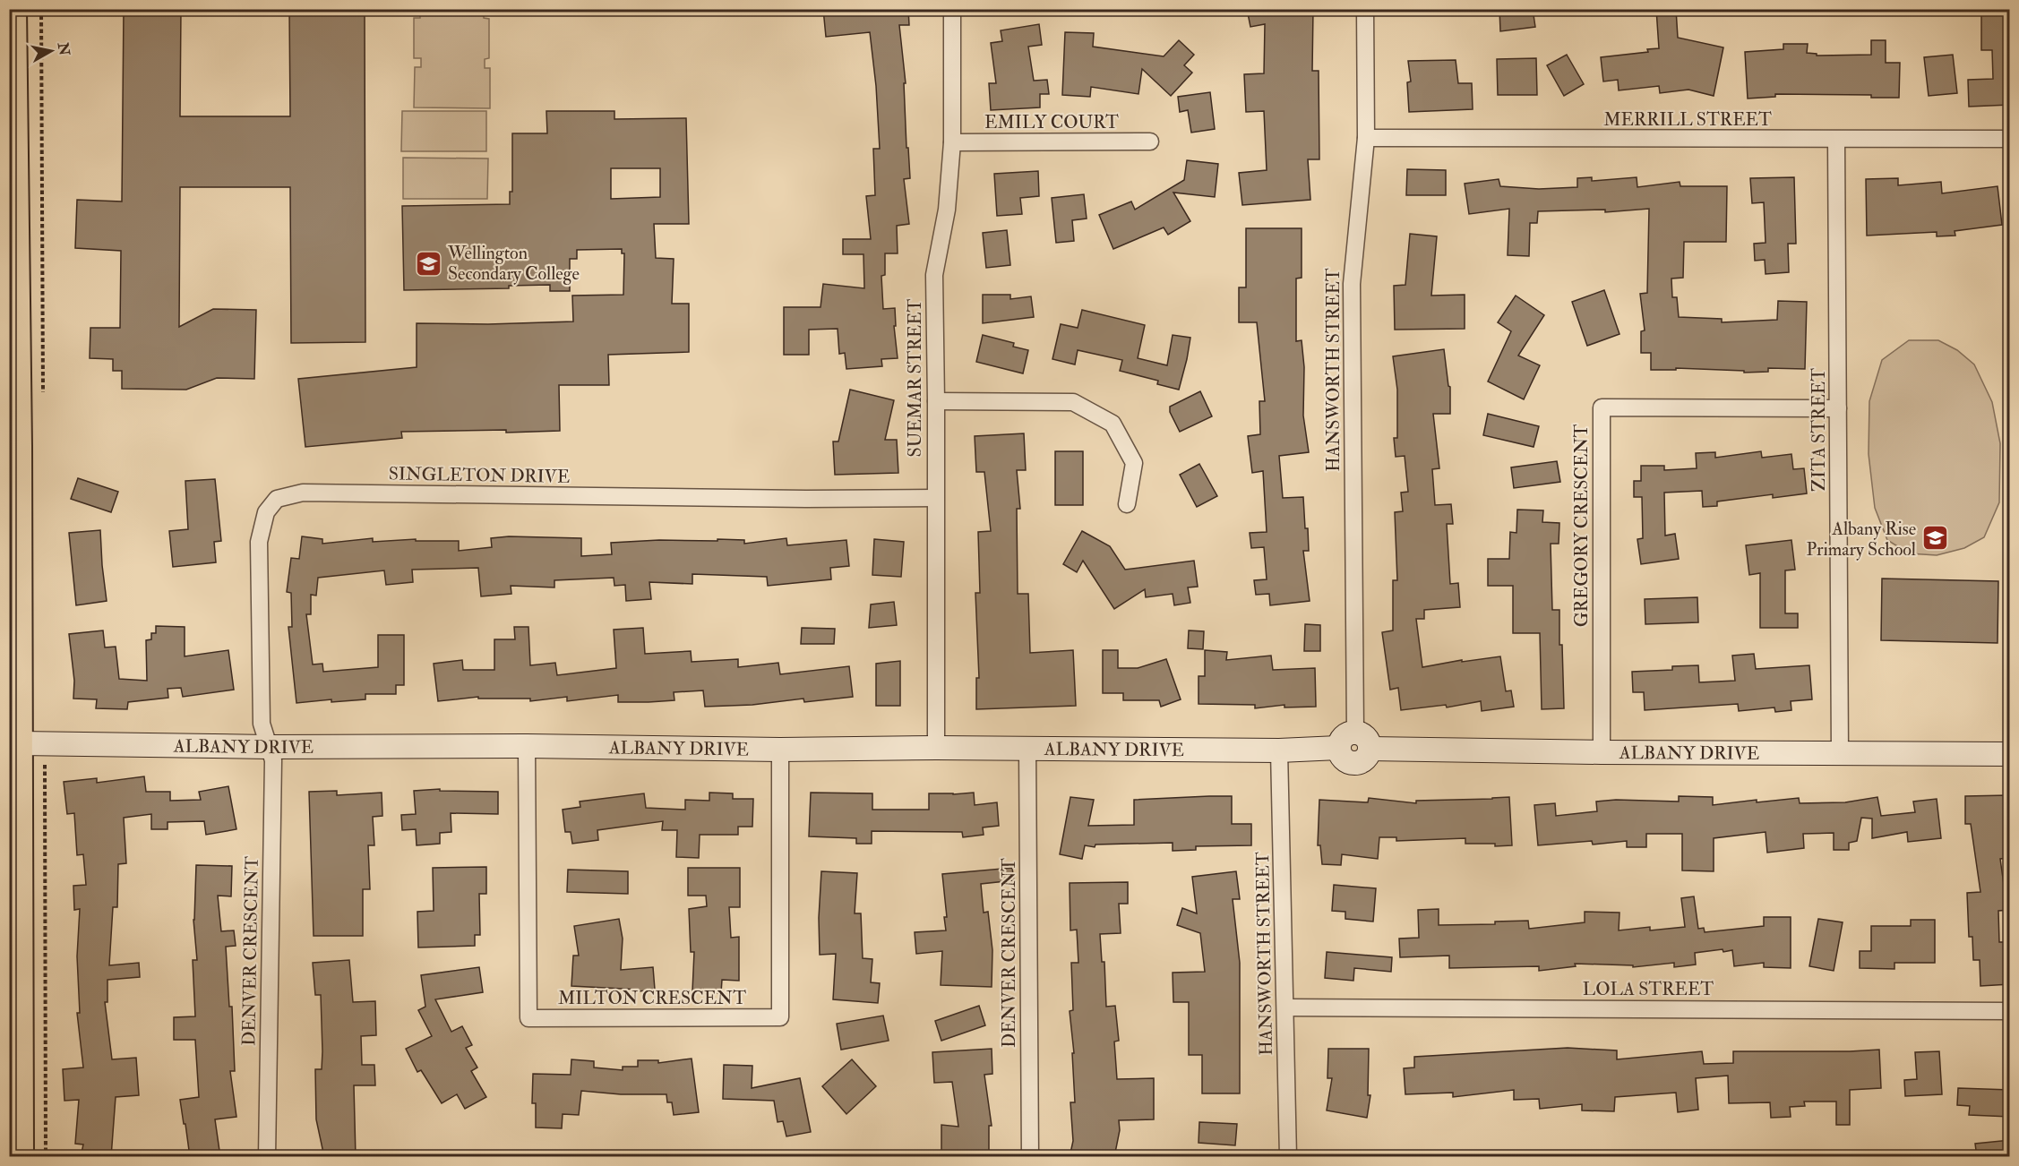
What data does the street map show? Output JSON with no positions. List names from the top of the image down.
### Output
{
  "streets": {
    "street": [
      "MERRILL STREET",
      "EMILY COURT",
      "HANSWORTH STREET",
      "SUEMAR STREET",
      "ZITA STREET",
      "SINGLETON DRIVE",
      "GREGORY CRESCENT",
      "ALBANY DRIVE",
      "DENVER CRESCENT",
      "LOLA STREET",
      "MILTON CRESCENT"
    ]
  },
  "crossings": [
    ["MERRILL STREET", "HANSWORTH STREET"],
    ["MERRILL STREET", "ZITA STREET"],
    ["EMILY COURT", "SUEMAR STREET"],
    ["HANSWORTH STREET", "ALBANY DRIVE"],
    ["HANSWORTH STREET", "LOLA STREET"],
    ["SUEMAR STREET", "SINGLETON DRIVE"],
    ["SUEMAR STREET", "ALBANY DRIVE"],
    ["ZITA STREET", "GREGORY CRESCENT"],
    ["ZITA STREET", "ALBANY DRIVE"],
    ["SINGLETON DRIVE", "ALBANY DRIVE"],
    ["SINGLETON DRIVE", "DENVER CRESCENT"],
    ["GREGORY CRESCENT", "ALBANY DRIVE"],
    ["ALBANY DRIVE", "DENVER CRESCENT"],
    ["ALBANY DRIVE", "MILTON CRESCENT"]
  ],
  "places": {
    "school or university": ["Wellington Secondary College", "Albany Rise Primary School"]
  },
  "north": "right"
}
